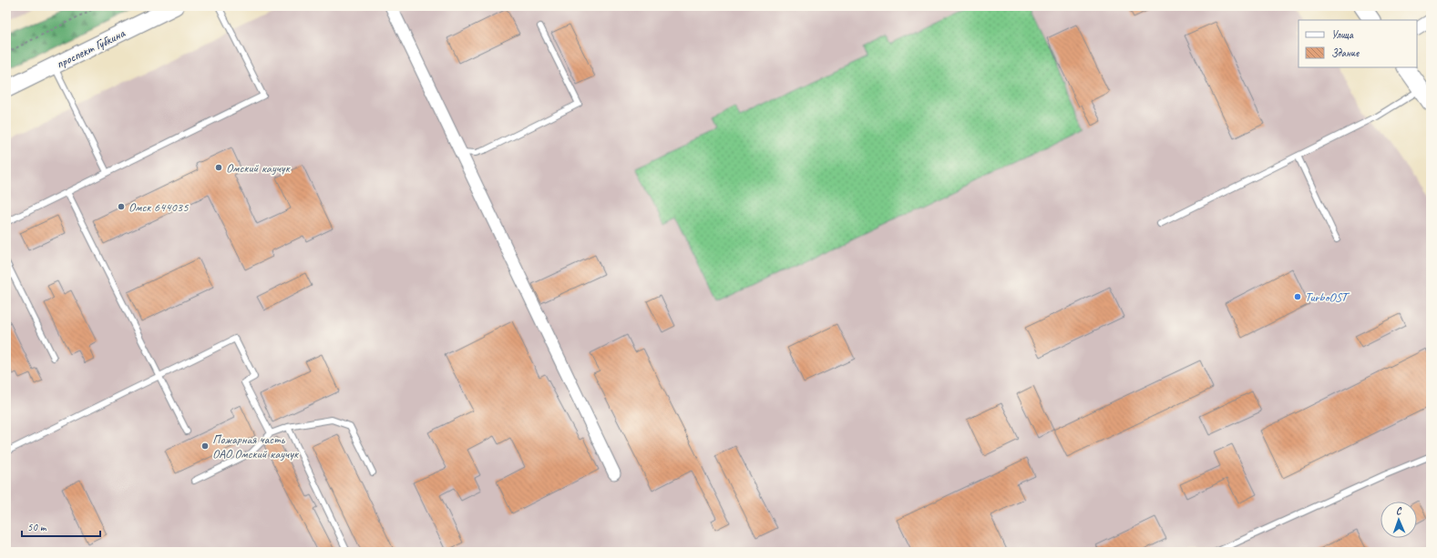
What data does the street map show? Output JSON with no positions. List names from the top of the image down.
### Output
{
  "streets": {
    "main road": ["проспект Губкина"]
  },
  "places": [
    "Омский каучук",
    "Омск 644035",
    "TurboOST",
    "Пожарная часть ОАО Омский каучук"
  ],
  "legend": ["Улица", "Здание"],
  "scale_bar": "50 m",
  "north": "top"
}
